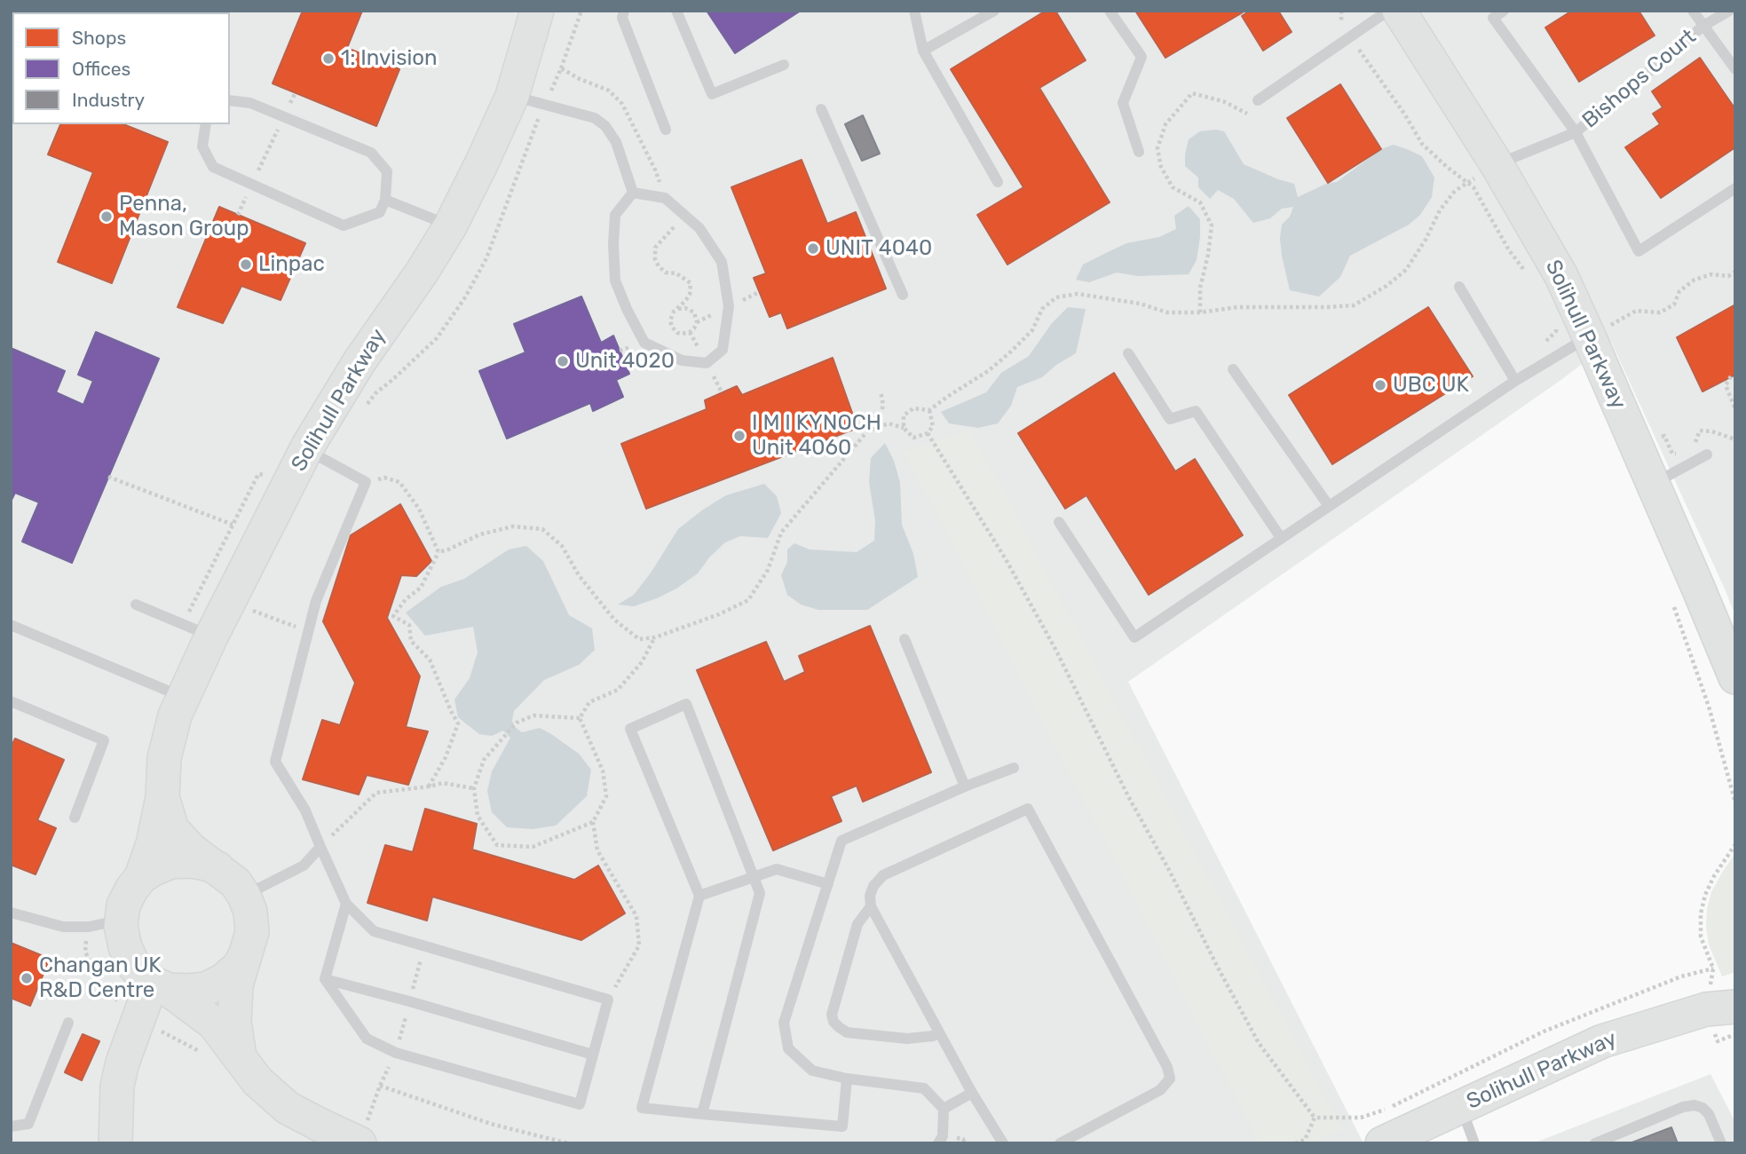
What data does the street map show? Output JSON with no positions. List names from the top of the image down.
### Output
{
  "streets": {
    "street": ["Solihull Parkway"],
    "lane": ["Bishops Court"]
  },
  "crossings": [
    ["Bishops Court", "Solihull Parkway"]
  ],
  "places": [
    "1: Invision",
    "Penna, Mason Group",
    "UNIT 4040",
    "Linpac",
    "Unit 4020",
    "UBC UK",
    "I M I KYNOCH Unit 4060",
    "Changan UK R&D Centre"
  ],
  "legend": ["Shops", "Offices", "Industry"]
}
